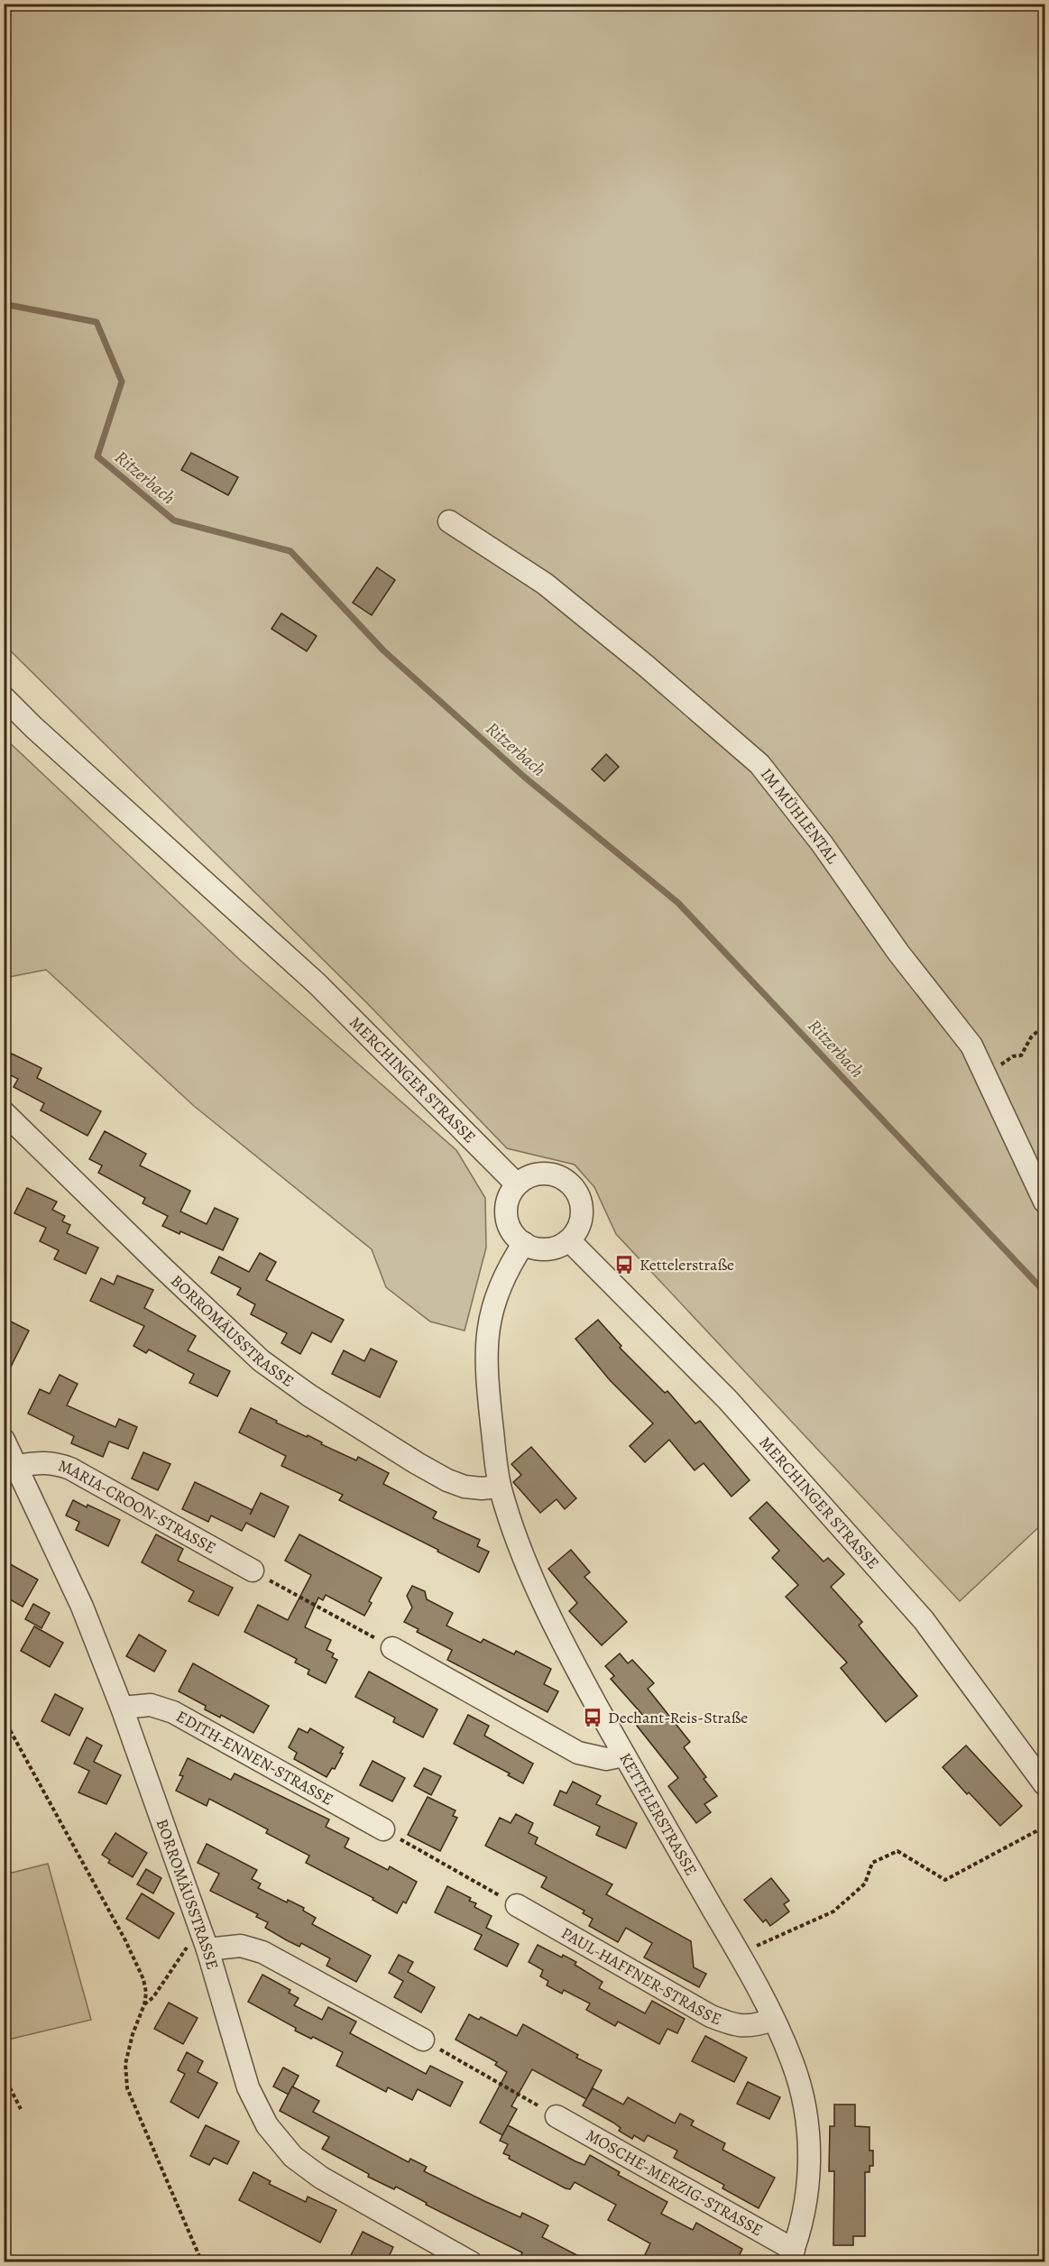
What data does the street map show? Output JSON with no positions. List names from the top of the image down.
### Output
{
  "streets": {
    "street": [
      "IM MÜHLENTAL",
      "MERCHINGER STRASSE",
      "BORROMÄUSSTRASSE",
      "MARIA-CROON-STRASSE",
      "EDITH-ENNEN-STRASSE",
      "KETTELERSTRASSE",
      "PAUL-HAFFNER-STRASSE",
      "MOSCHE-MERZIG-STRASSE"
    ]
  },
  "crossings": [
    ["MERCHINGER STRASSE", "KETTELERSTRASSE"],
    ["BORROMÄUSSTRASSE", "MARIA-CROON-STRASSE"],
    ["BORROMÄUSSTRASSE", "EDITH-ENNEN-STRASSE"],
    ["BORROMÄUSSTRASSE", "KETTELERSTRASSE"],
    ["KETTELERSTRASSE", "PAUL-HAFFNER-STRASSE"],
    ["KETTELERSTRASSE", "MOSCHE-MERZIG-STRASSE"]
  ],
  "water": ["Ritzerbach"],
  "places": {
    "bus stop": ["Kettelerstraße", "Dechant-Reis-Straße"]
  }
}
